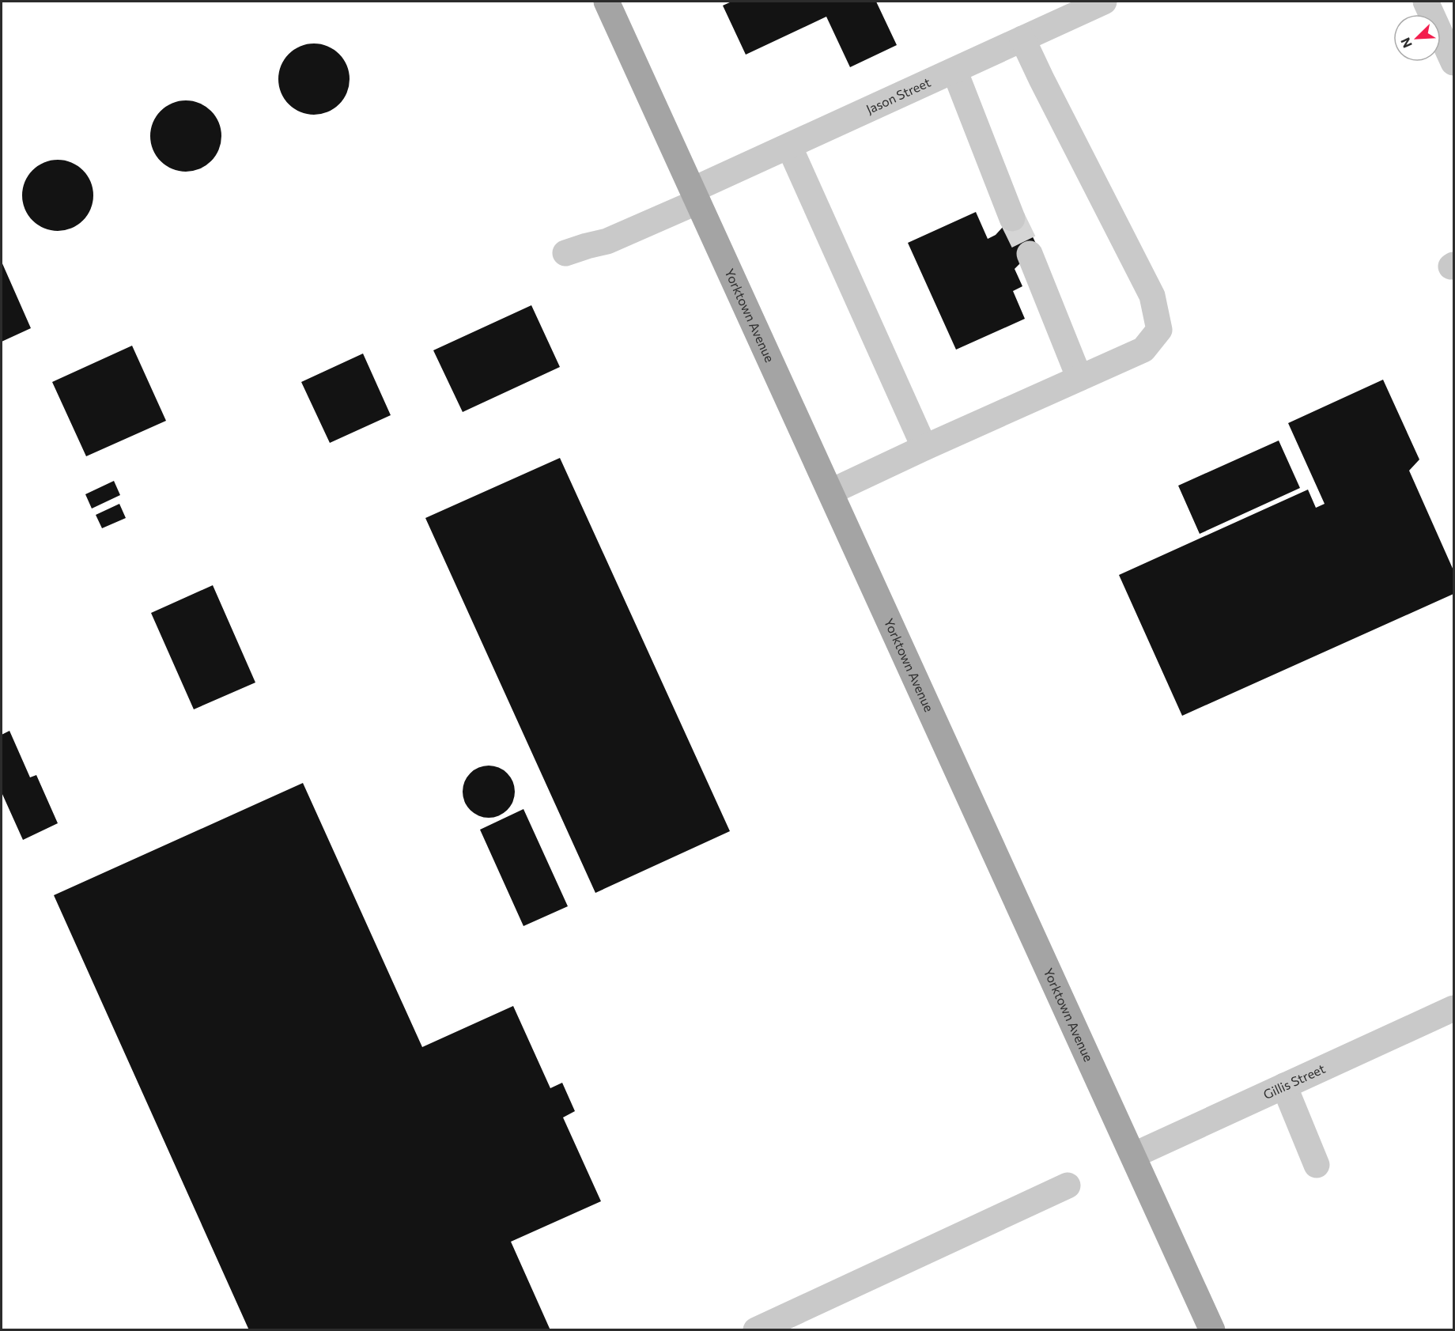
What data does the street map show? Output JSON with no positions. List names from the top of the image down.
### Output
{
  "streets": {
    "main road": ["Yorktown Avenue"],
    "street": ["Jason Street", "Gillis Street"]
  },
  "crossings": [
    ["Jason Street", "Yorktown Avenue"],
    ["Yorktown Avenue", "Gillis Street"]
  ],
  "north": "bottom left"
}
